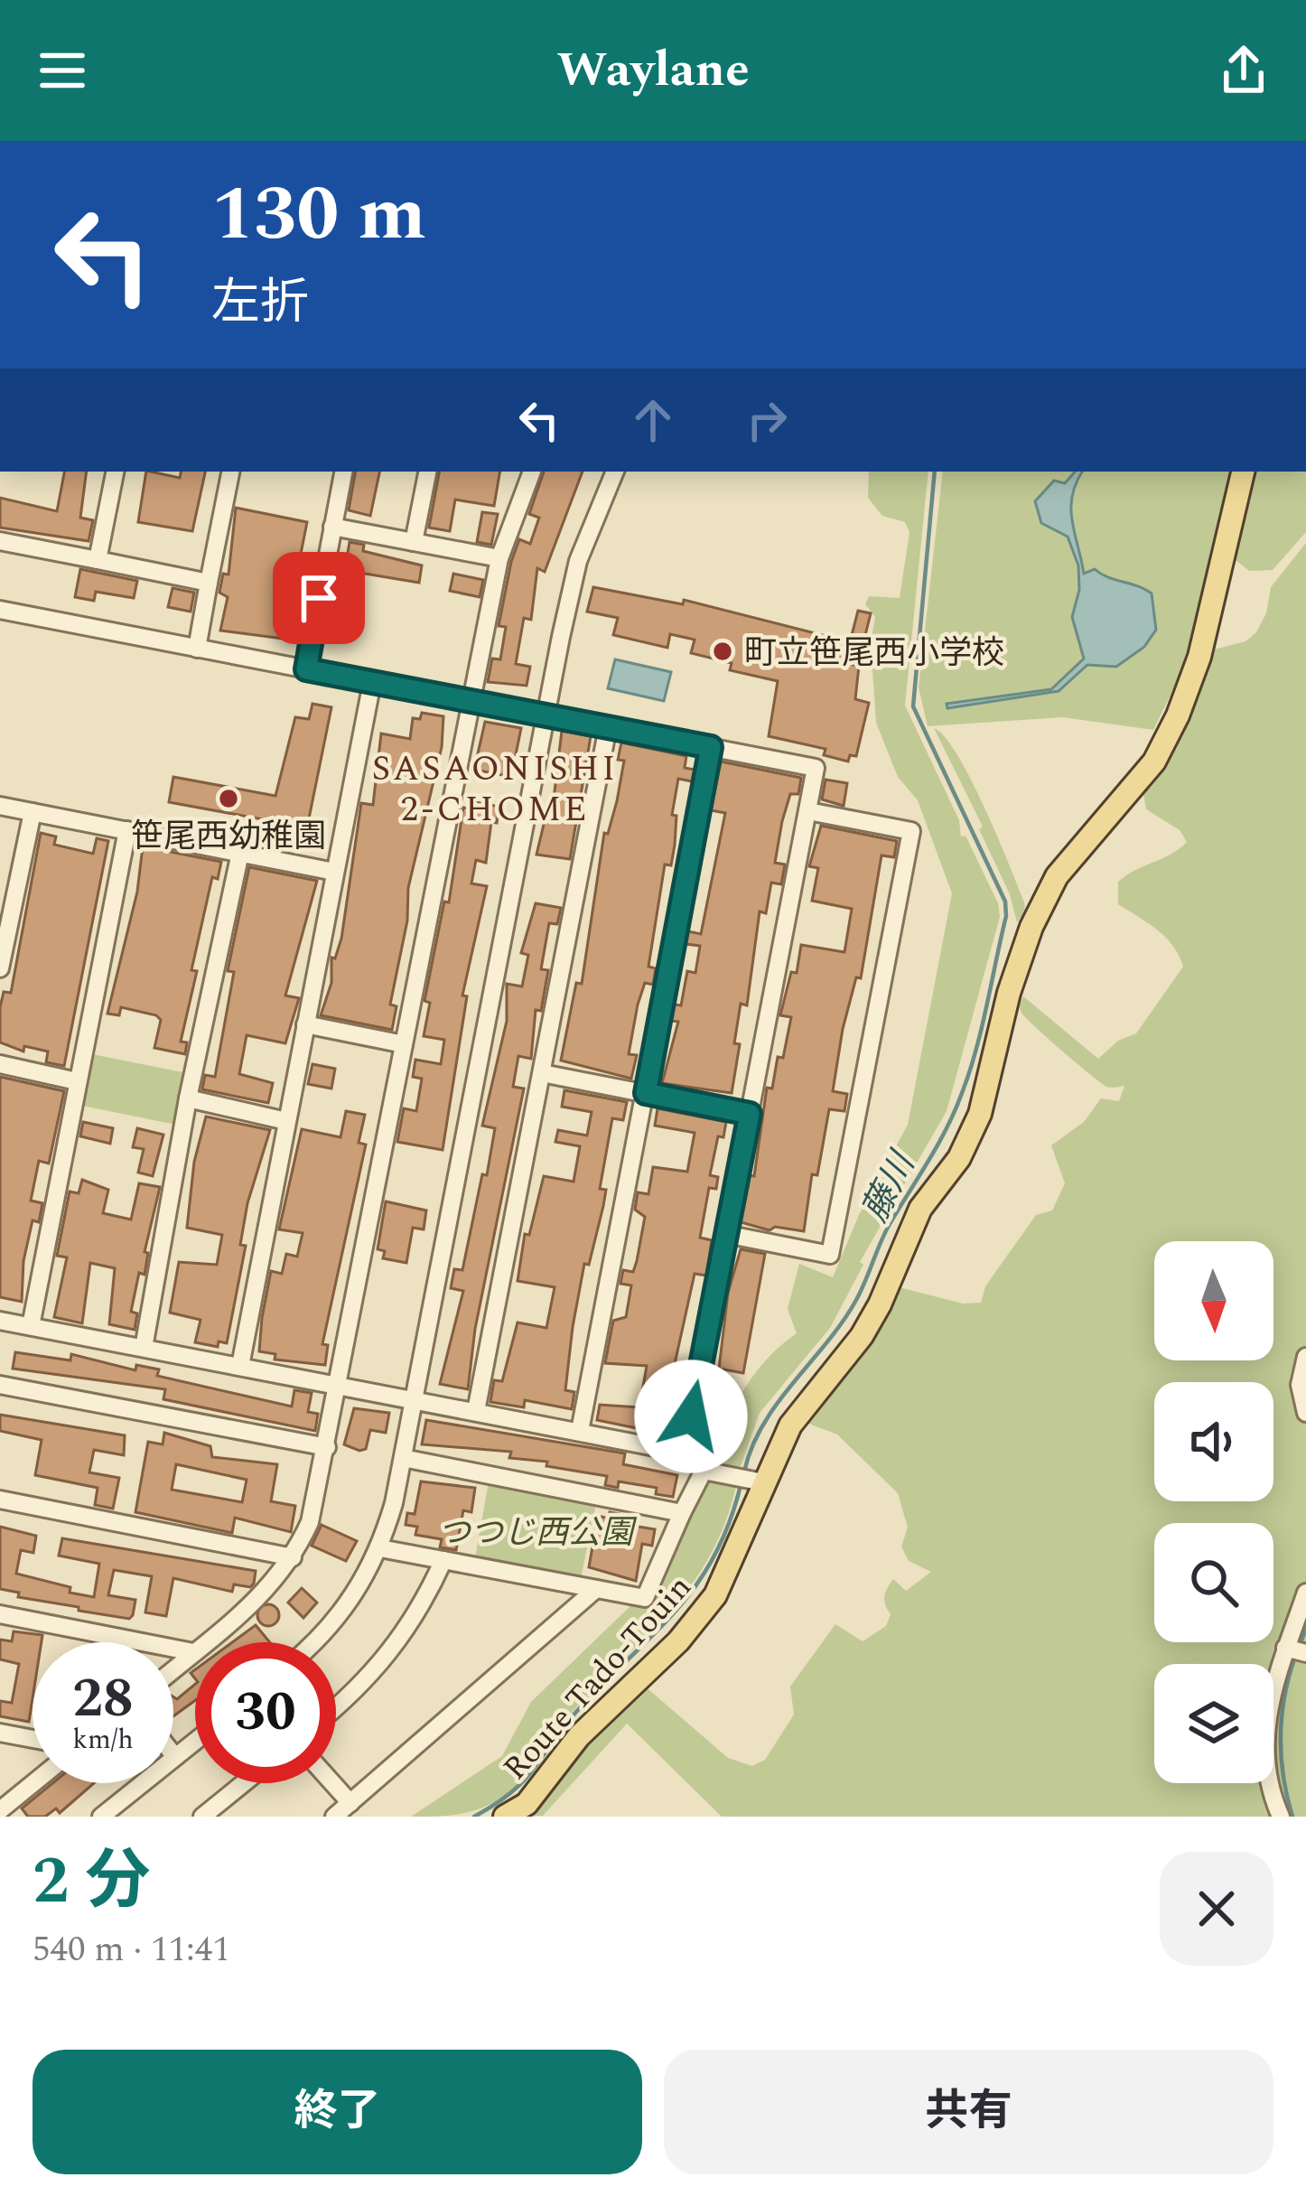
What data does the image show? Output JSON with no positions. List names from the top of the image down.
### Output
{
  "streets": {
    "main road": ["Route Tado-Touin"]
  },
  "districts": ["SASAONISHI 2-CHOME"],
  "water": ["藤川"],
  "parks": ["つつじ西公園"],
  "places": ["町立笹尾西小学校", "笹尾西幼稚園"],
  "north": "bottom",
  "page": {
    "header": "Waylane",
    "turn": ["130 m", "左折"],
    "speed": "28 km/h",
    "limit": "30",
    "heading": ["2 分", "540 m · 11:41"],
    "buttons": ["終了", "共有"]
  }
}
